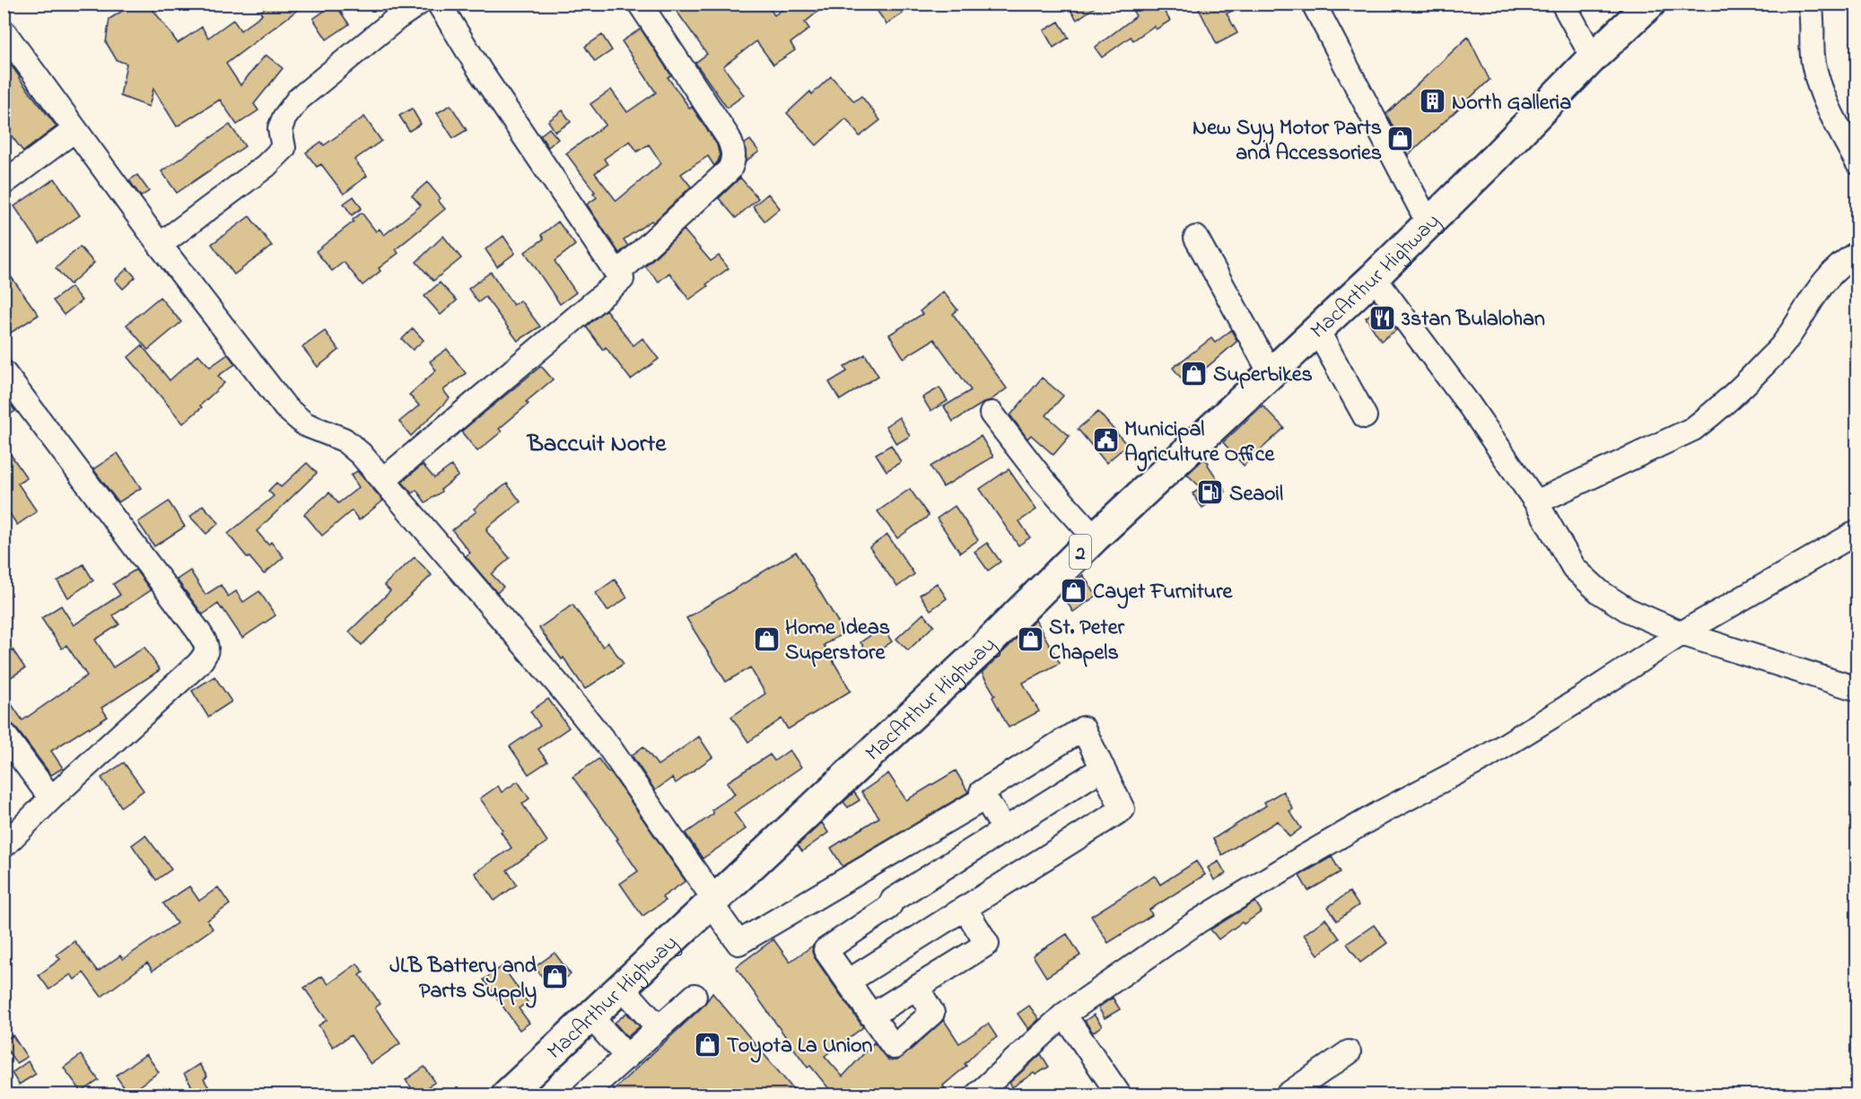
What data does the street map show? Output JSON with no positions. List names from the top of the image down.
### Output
{
  "streets": {
    "highway": ["MacArthur Highway", "2"]
  },
  "districts": ["Baccuit Norte"],
  "places": {
    "building": ["North Galleria"],
    "shop": [
      "New Syy Motor Parts and Accessories",
      "Superbikes",
      "Cayet Furniture",
      "Home Ideas Superstore",
      "St. Peter Chapels",
      "JLB Battery and Parts Supply",
      "Toyota La Union"
    ],
    "restaurant": ["3stan Bulalohan"],
    "public building": ["Municipal Agriculture Office"],
    "fuel station": ["Seaoil"]
  }
}
